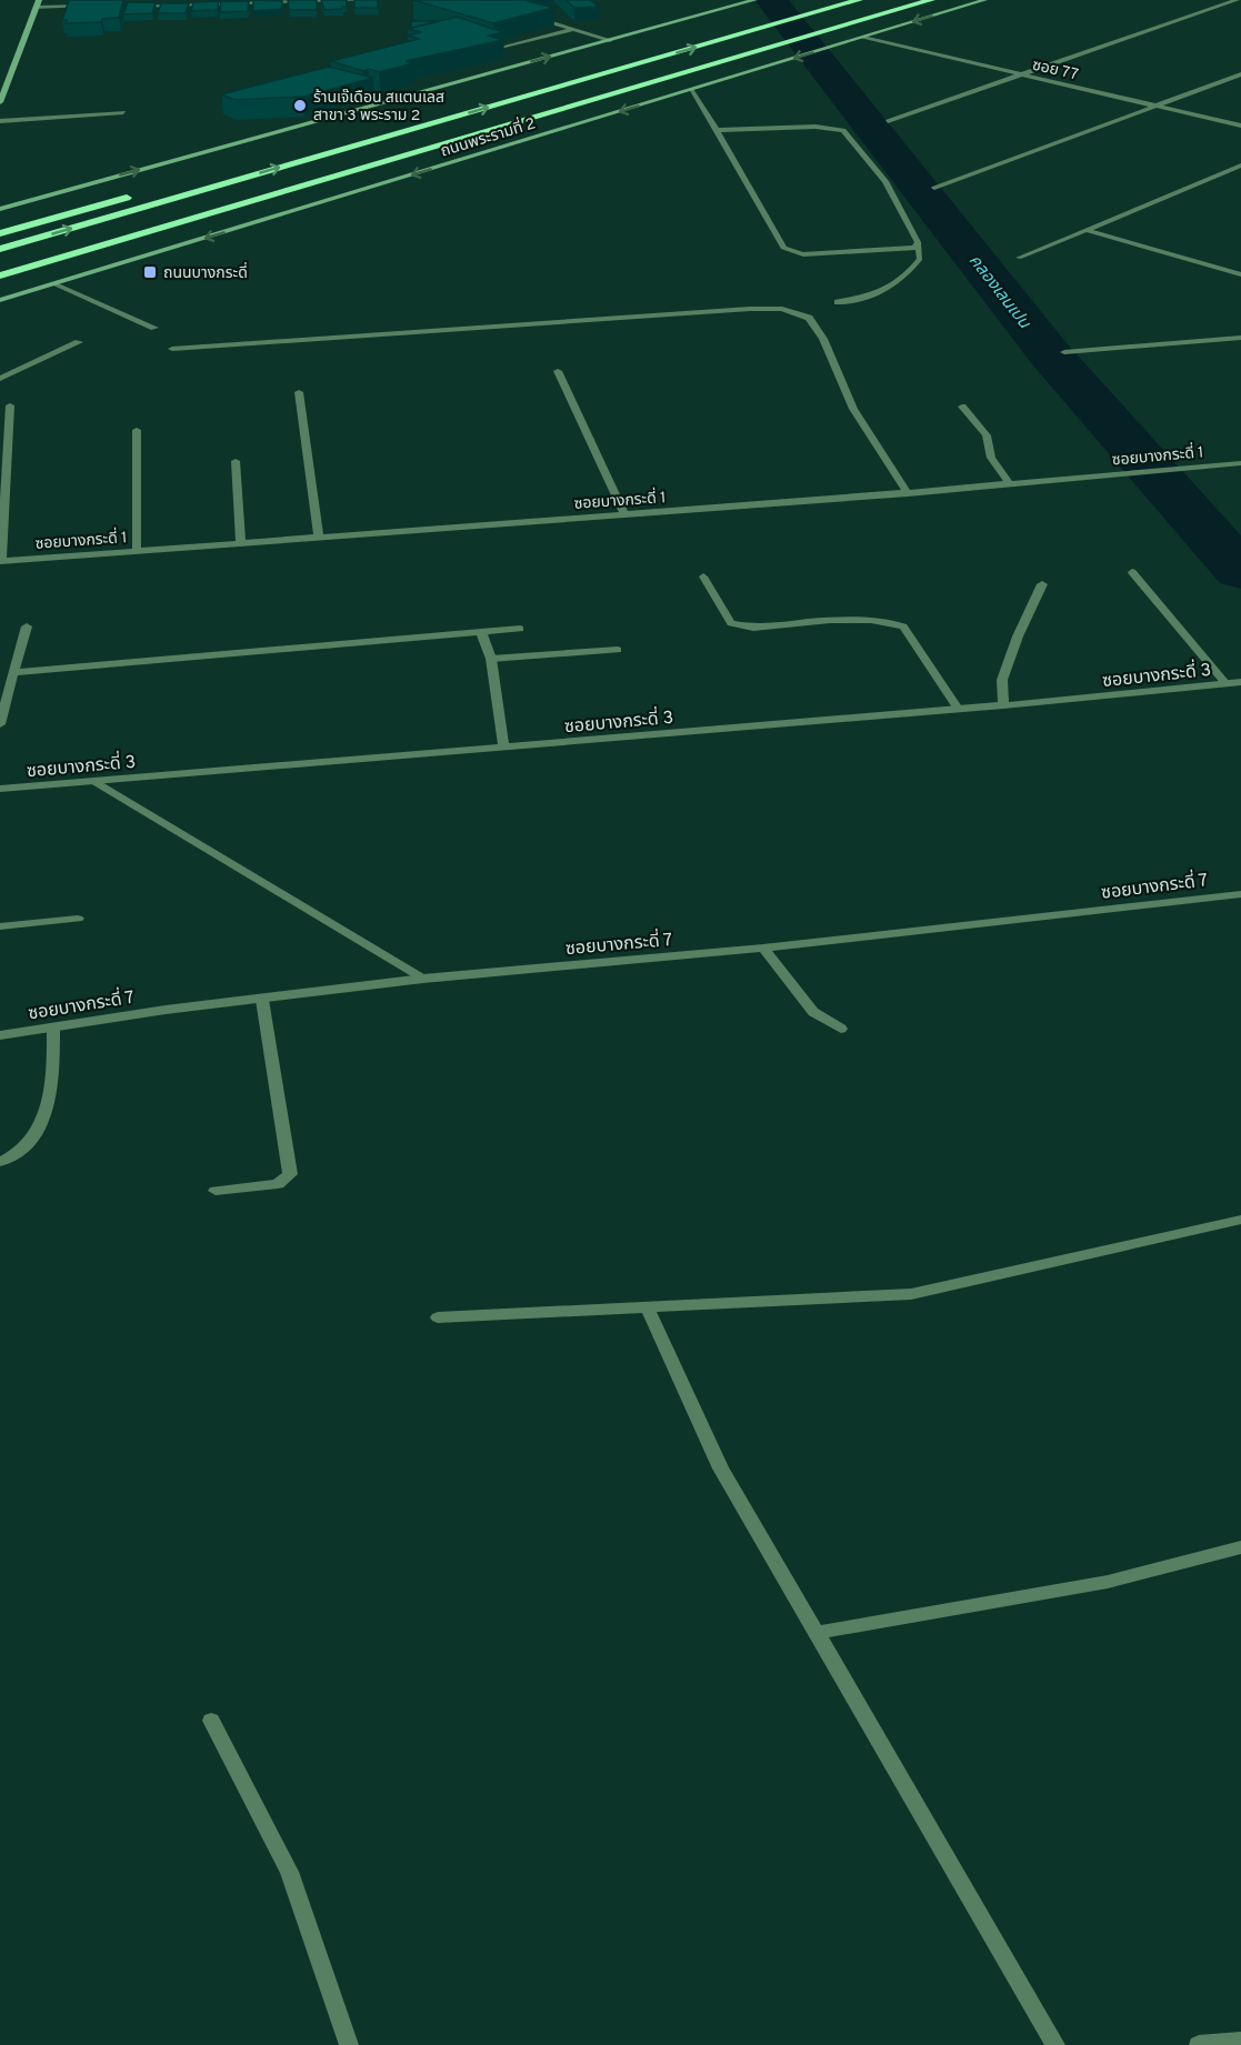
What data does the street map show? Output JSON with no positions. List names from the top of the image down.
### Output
{
  "streets": {
    "highway": ["ถนนพระรามที่ 2"],
    "street": [
      "ซอย 77",
      "ซอยบางกระดี่ 1",
      "ซอยบางกระดี่ 3",
      "ซอยบางกระดี่ 7"
    ]
  },
  "crossings": [
    ["ซอย 77", "ถนนพระรามที่ 2"]
  ],
  "water": ["คลองเลนเปน"],
  "places": {
    "other": ["ร้านเจ๊เดือน สแตนเลส สาขา 3 พระราม 2"],
    "transit": ["ถนนบางกระดี่"]
  }
}
